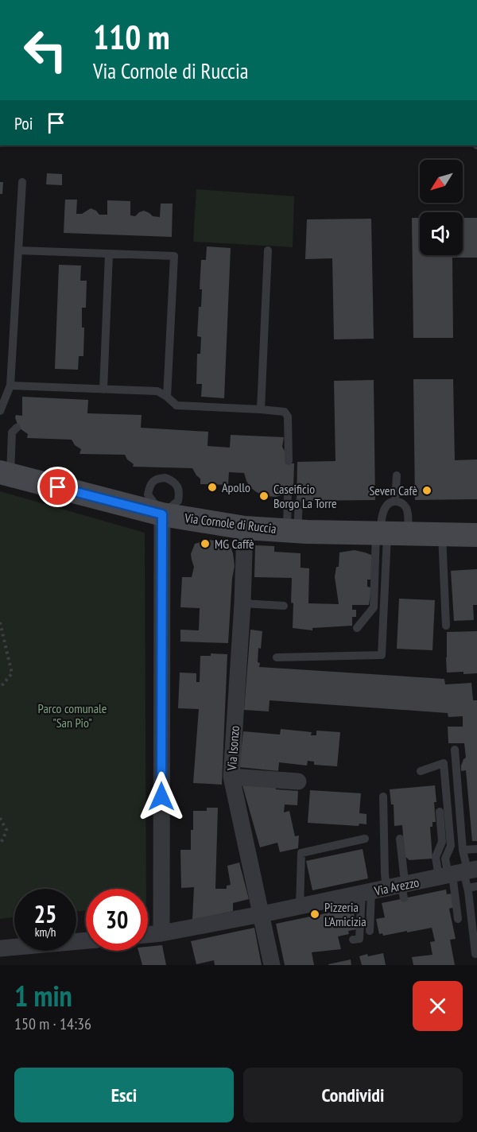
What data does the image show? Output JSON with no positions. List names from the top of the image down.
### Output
{
  "streets": {
    "main road": ["Via Cornole di Ruccia"],
    "street": ["Via Isonzo", "Via Arezzo"]
  },
  "crossings": [
    ["Via Cornole di Ruccia", "Via Isonzo"],
    ["Via Isonzo", "Via Arezzo"]
  ],
  "parks": ["Parco comunale \"San Pio\""],
  "places": [
    "Apollo",
    "Seven Cafè",
    "Caseificio Borgo La Torre",
    "MG Caffè",
    "Pizzeria L'Amicizia"
  ],
  "north": "bottom left",
  "page": {
    "turn": ["110 m", "Via Cornole di Ruccia"],
    "then": "Poi",
    "speed": "25 km/h",
    "limit": "30",
    "heading": ["1 min", "150 m · 14:36"],
    "buttons": ["Esci", "Condividi"]
  }
}
